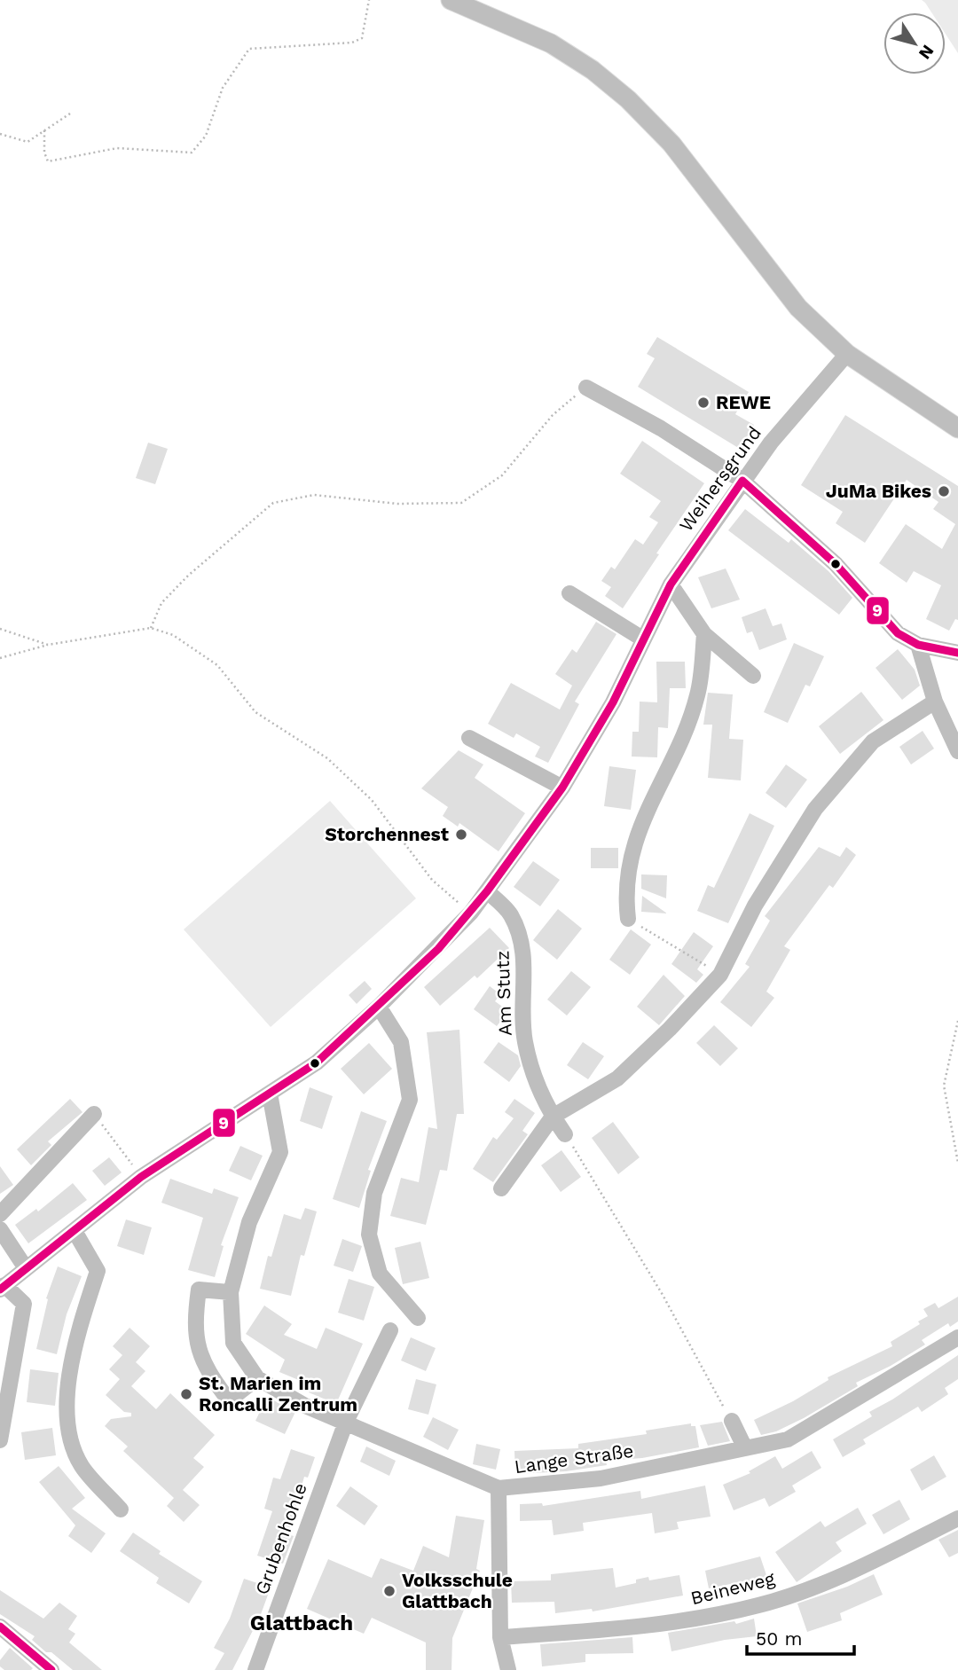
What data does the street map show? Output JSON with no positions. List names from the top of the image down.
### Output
{
  "streets": {
    "street": [
      "Weihersgrund",
      "Am Stutz",
      "Lange Straße",
      "Grubenhohle",
      "Beineweg"
    ]
  },
  "crossings": [
    ["Weihersgrund", "Am Stutz"],
    ["Weihersgrund", "Lange Straße"],
    ["Lange Straße", "Grubenhohle"]
  ],
  "districts": ["Glattbach"],
  "places": [
    "REWE",
    "JuMa Bikes",
    "Storchennest",
    "St. Marien im Roncalli Zentrum",
    "Volksschule Glattbach"
  ],
  "lines": ["transit line 9"],
  "scale_bar": "50 m",
  "north": "bottom right"
}
